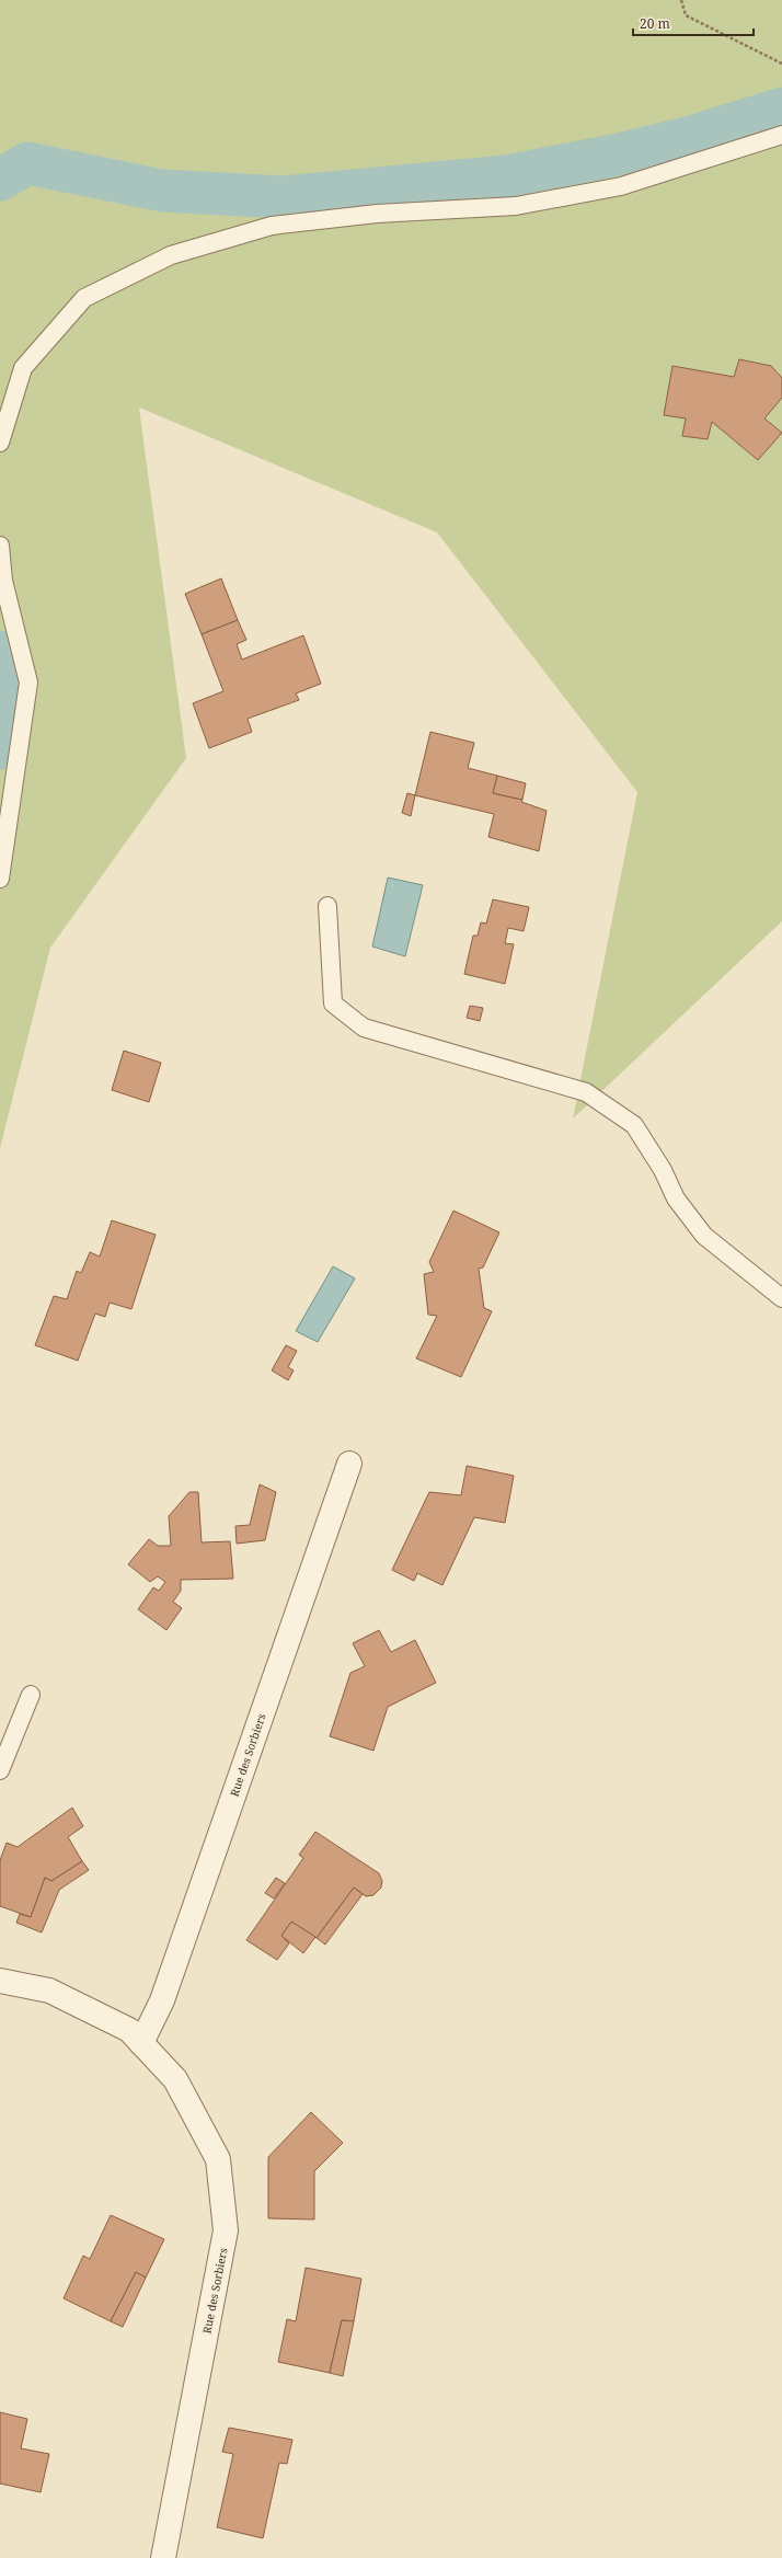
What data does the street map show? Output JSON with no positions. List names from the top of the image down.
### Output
{
  "streets": {
    "street": ["Rue des Sorbiers"]
  },
  "scale_bar": "20 m"
}
